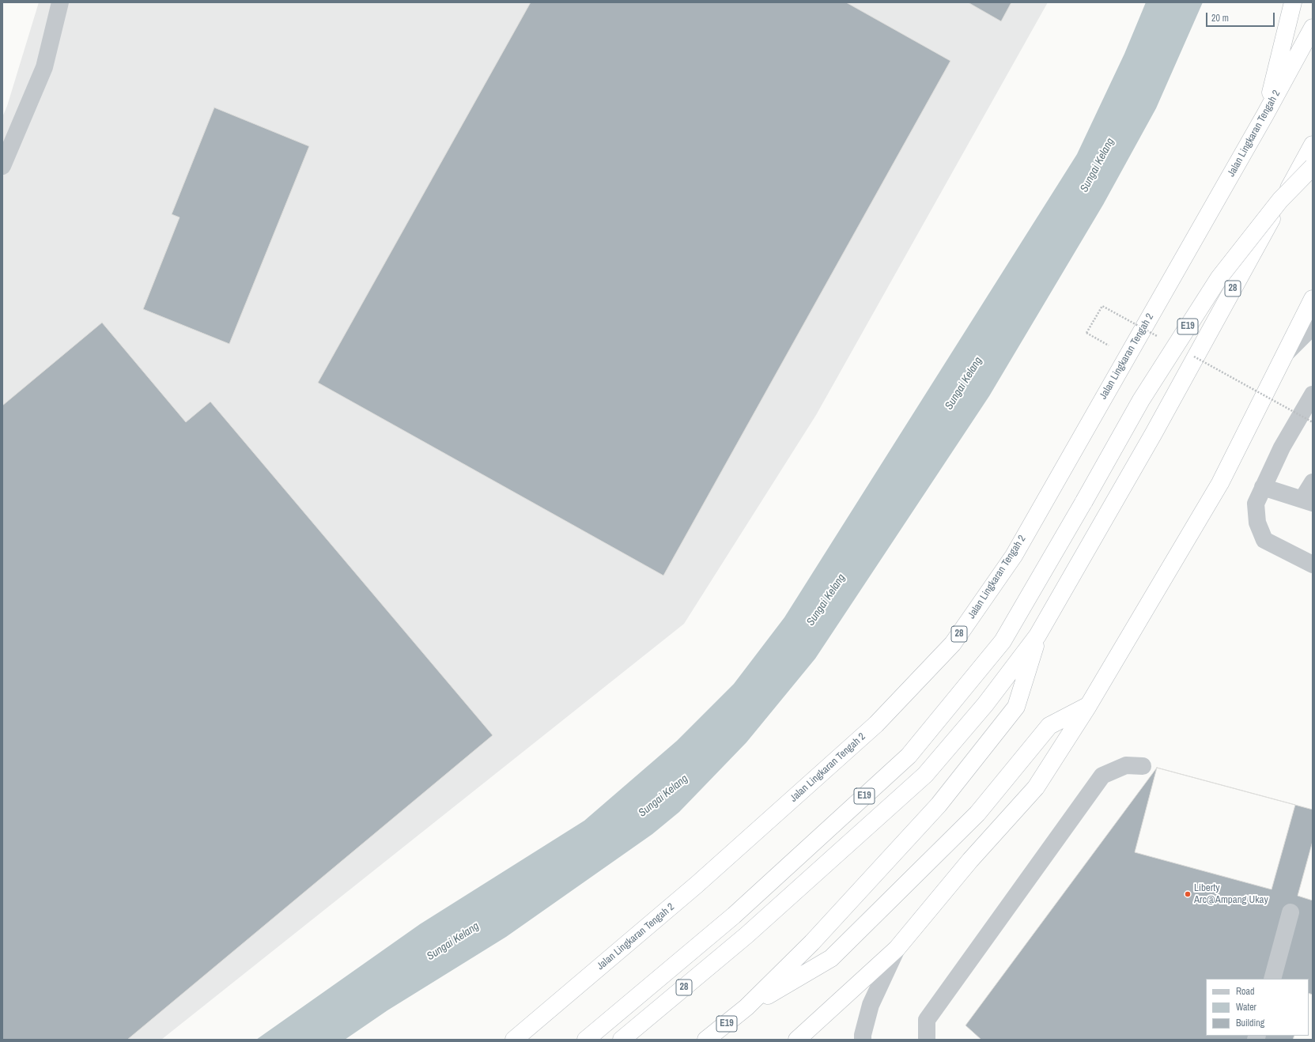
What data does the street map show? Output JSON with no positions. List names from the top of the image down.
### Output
{
  "streets": {
    "highway": ["Jalan Lingkaran Tengah 2", "28", "E19"]
  },
  "water": ["Sungai Kelang"],
  "places": ["Liberty Arc@Ampang Ukay"],
  "legend": ["Road", "Water", "Building"],
  "scale_bar": "20 m"
}
